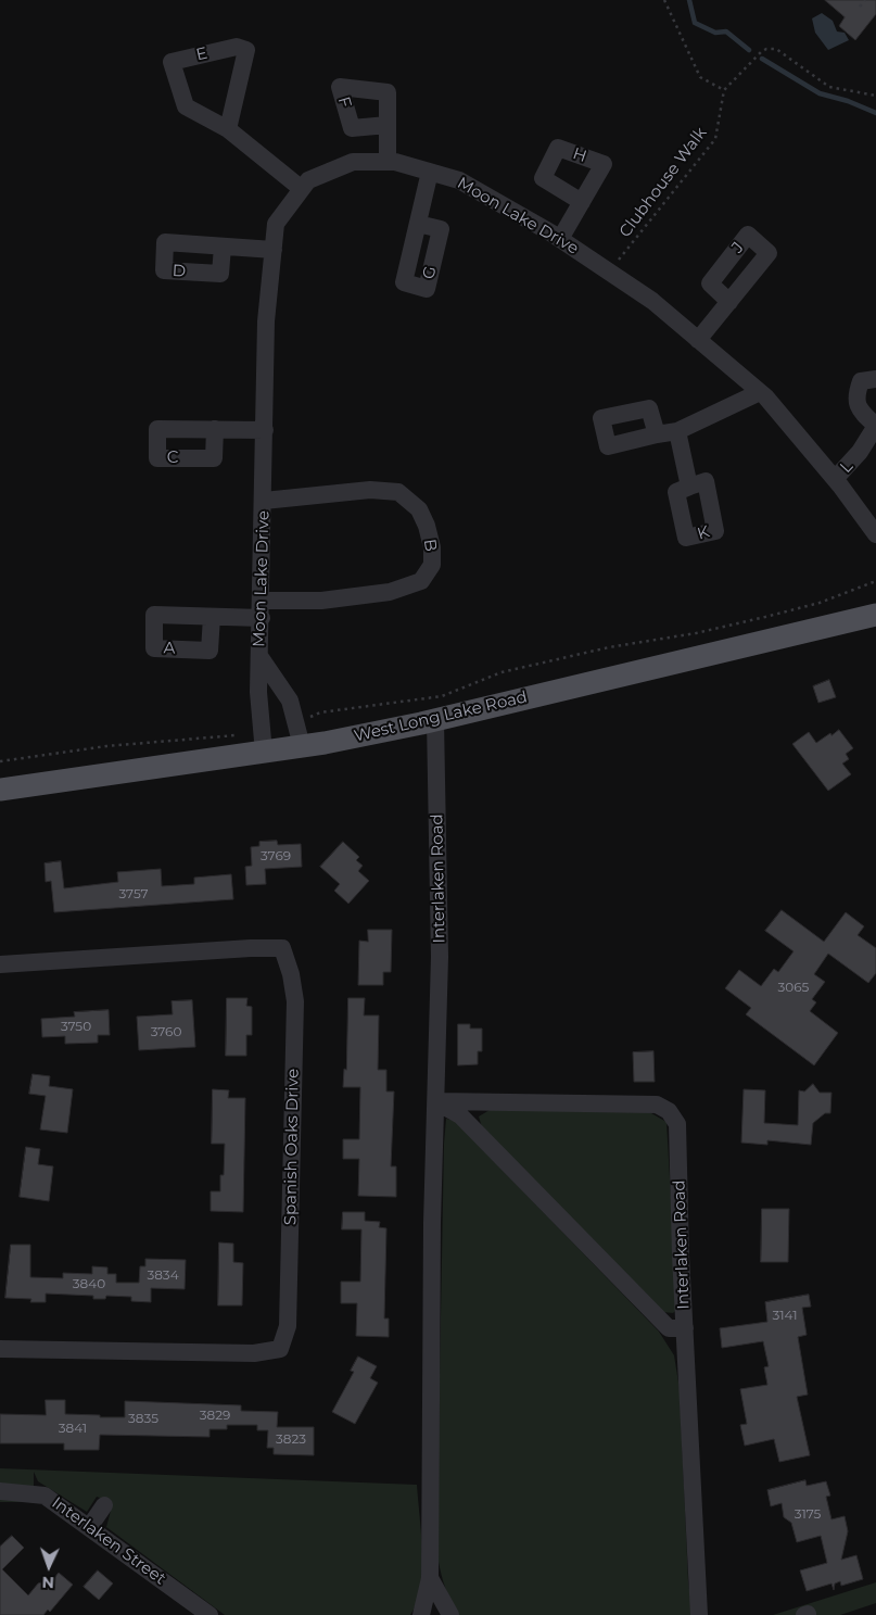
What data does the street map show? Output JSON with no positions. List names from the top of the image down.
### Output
{
  "streets": {
    "main road": ["West Long Lake Road"],
    "street": [
      "E",
      "Moon Lake Drive",
      "L",
      "B",
      "Interlaken Road",
      "Spanish Oaks Drive",
      "Interlaken Street"
    ],
    "path": ["Clubhouse Walk"]
  },
  "crossings": [
    ["E", "Moon Lake Drive"],
    ["Clubhouse Walk", "Moon Lake Drive"],
    ["Moon Lake Drive", "L"],
    ["Moon Lake Drive", "B"],
    ["Moon Lake Drive", "West Long Lake Road"],
    ["West Long Lake Road", "Interlaken Road"]
  ],
  "house_numbers": [
    "3769",
    "3757",
    "3065",
    "3750",
    "3760",
    "3834",
    "3840",
    "3141",
    "3829",
    "3835",
    "3841",
    "3823",
    "3175"
  ],
  "north": "bottom"
}
